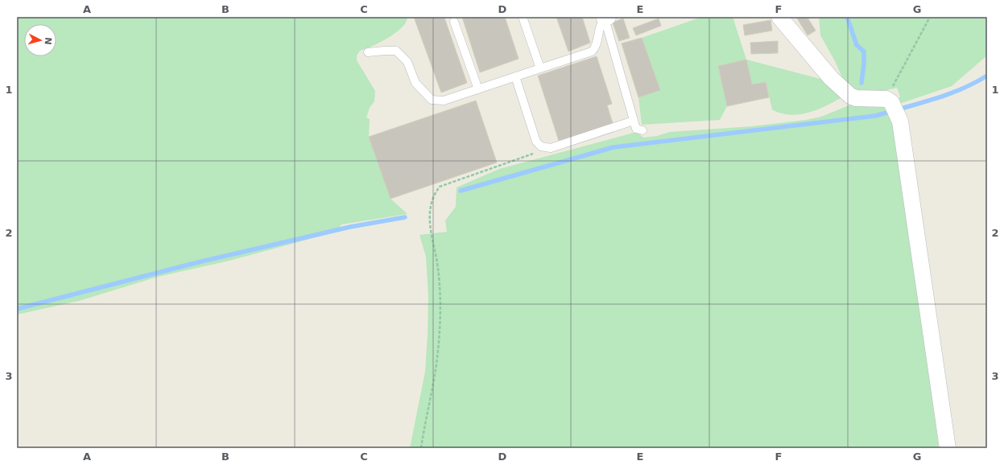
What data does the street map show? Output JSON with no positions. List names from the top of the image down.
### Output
{
  "north": "right",
  "grid": {
    "columns": [
      "A",
      "B",
      "C",
      "D",
      "E",
      "F",
      "G"
    ],
    "rows": ["1", "2", "3"]
  }
}
